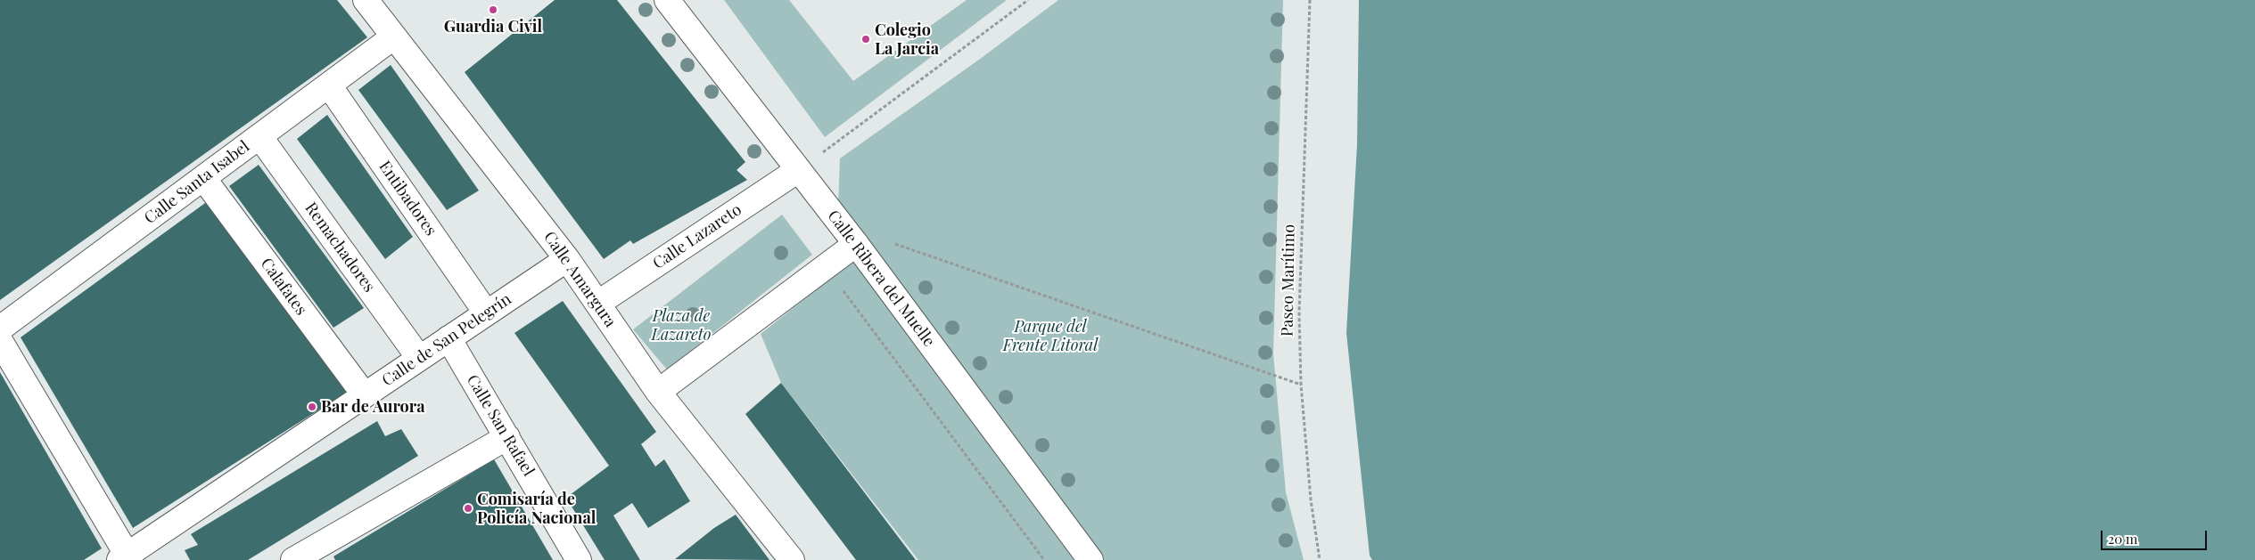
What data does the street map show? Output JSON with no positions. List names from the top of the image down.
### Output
{
  "streets": {
    "street": [
      "Calle Santa Isabel",
      "Entibadores",
      "Calle Lazareto",
      "Remachadores",
      "Calle Ribera del Muelle",
      "Calle Amargura",
      "Calafates",
      "Calle de San Pelegrín",
      "Calle San Rafael"
    ],
    "path": ["Paseo Marítimo"]
  },
  "crossings": [
    ["Calle Santa Isabel", "Entibadores"],
    ["Calle Santa Isabel", "Remachadores"],
    ["Calle Santa Isabel", "Calle Amargura"],
    ["Calle Santa Isabel", "Calafates"],
    ["Entibadores", "Calle de San Pelegrín"],
    ["Calle Lazareto", "Calle Ribera del Muelle"],
    ["Calle Lazareto", "Calle Amargura"],
    ["Remachadores", "Calle de San Pelegrín"],
    ["Calle Amargura", "Calle de San Pelegrín"],
    ["Calafates", "Calle de San Pelegrín"],
    ["Calle de San Pelegrín", "Calle San Rafael"]
  ],
  "parks": ["Plaza de Lazareto", "Parque del Frente Litoral"],
  "places": [
    "Guardia Civil",
    "Colegio La Jarcia",
    "Bar de Aurora",
    "Comisaría de Policía Nacional"
  ],
  "scale_bar": "20 m"
}
